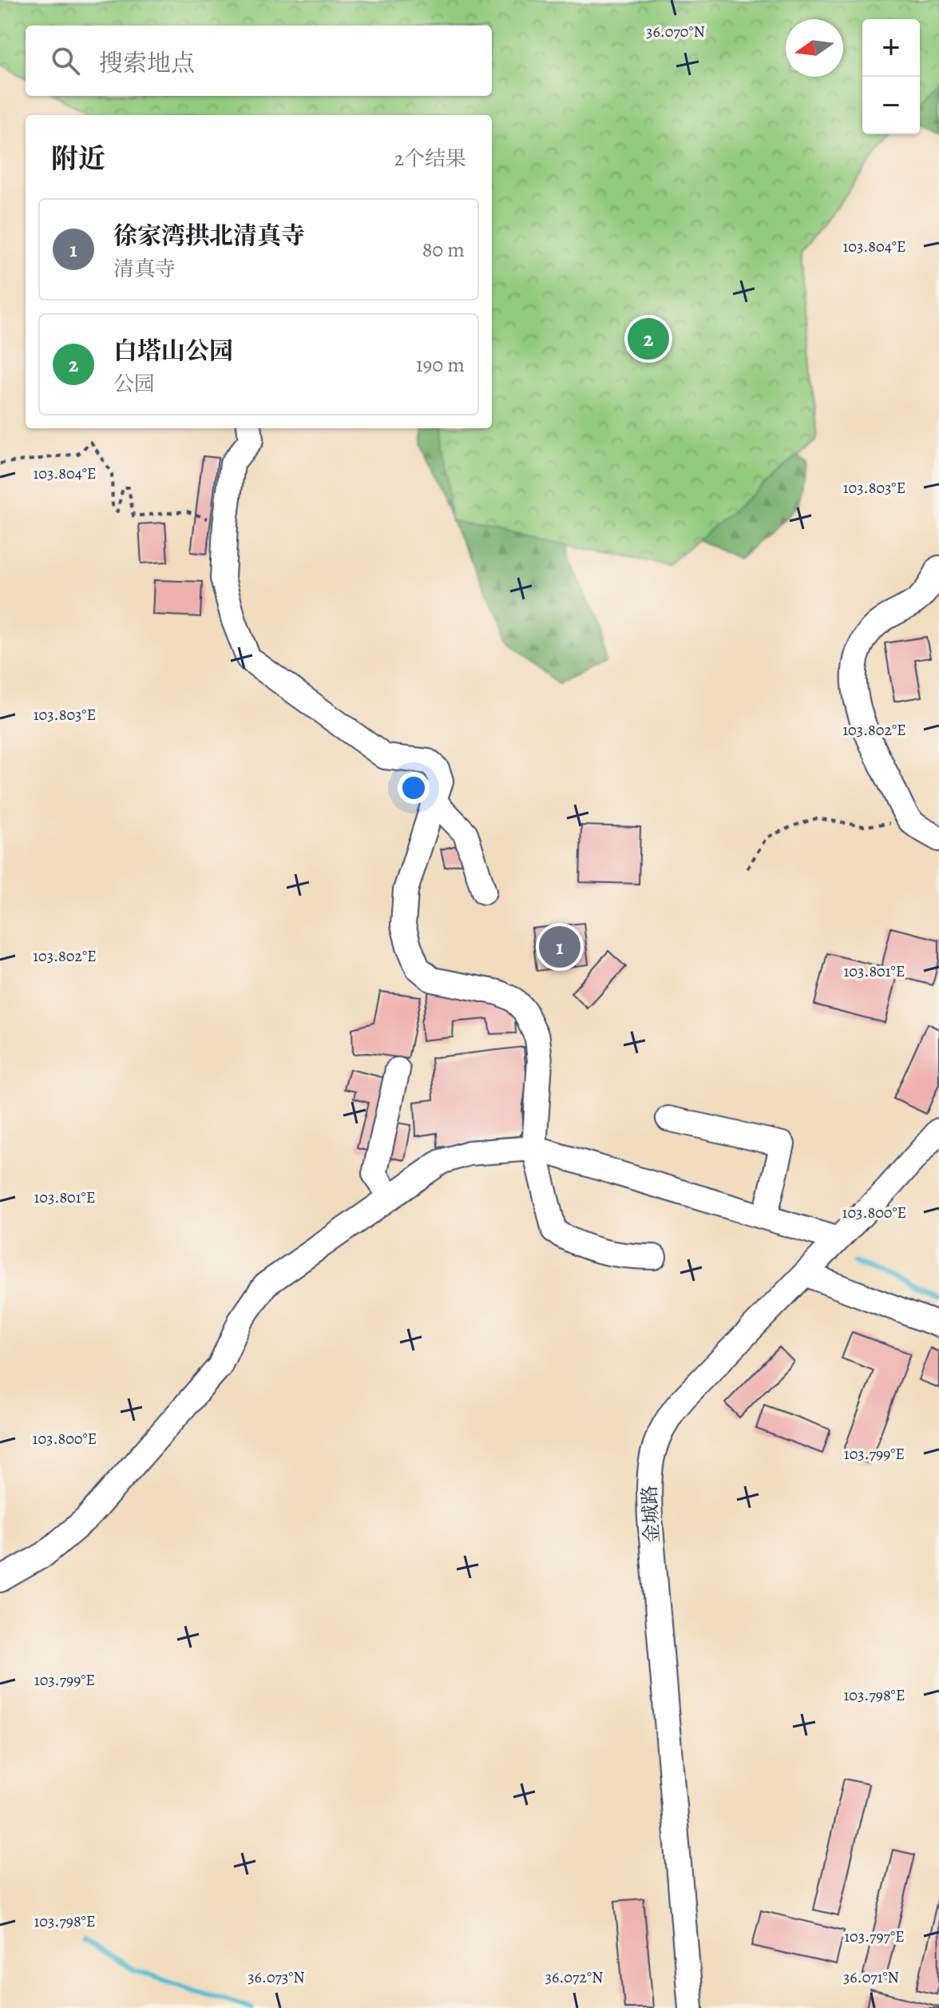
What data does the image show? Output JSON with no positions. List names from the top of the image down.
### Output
{
  "streets": {
    "street": ["金城路"]
  },
  "north": "left",
  "page": {
    "map_buttons": ["+", "−"],
    "search": "搜索地点",
    "heading": ["附近", "2个结果"],
    "list": [
      {
        "mark": "1",
        "name": "徐家湾拱北清真寺",
        "note": "清真寺",
        "value": "80 m"
      },
      {
        "mark": "2",
        "name": "白塔山公园",
        "note": "公园",
        "value": "190 m"
      }
    ],
    "pins": ["2", "1"]
  },
  "coordinates": [
    "36.070°N",
    "103.804°E",
    "103.803°E",
    "103.802°E",
    "103.801°E",
    "103.800°E",
    "103.799°E",
    "103.798°E",
    "103.797°E",
    "36.073°N",
    "36.072°N",
    "36.071°N"
  ]
}
